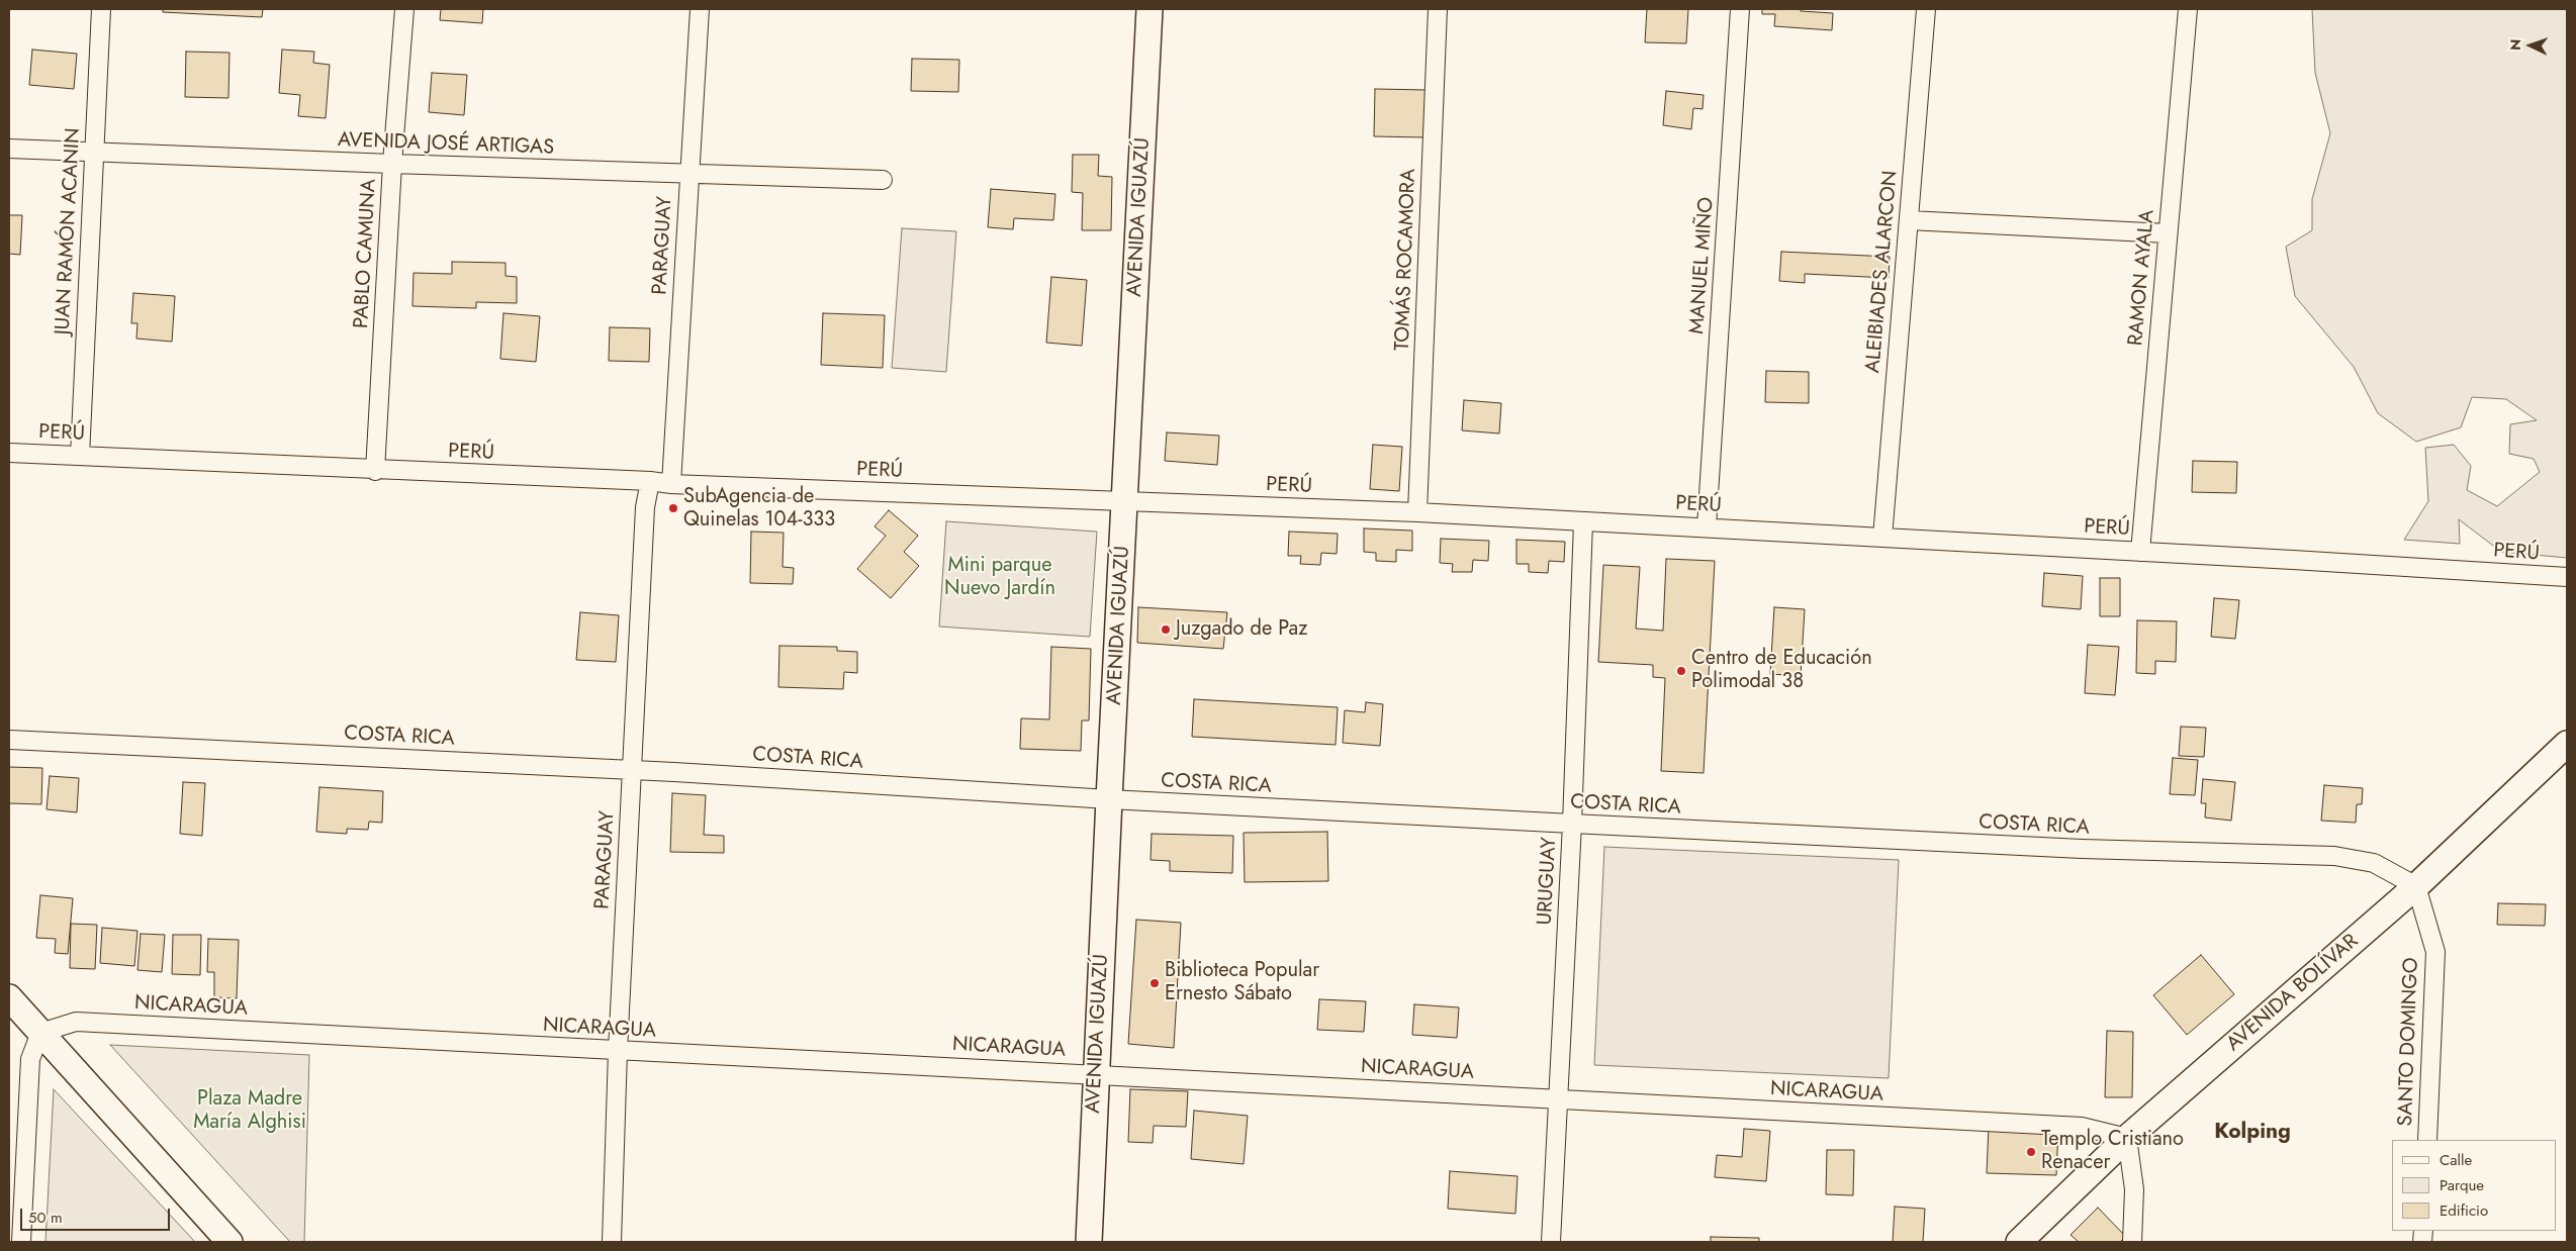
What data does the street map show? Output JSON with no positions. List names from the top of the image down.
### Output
{
  "streets": {
    "main road": ["AVENIDA IGUAZÚ", "AVENIDA BOLÍVAR"],
    "street": [
      "AVENIDA JOSÉ ARTIGAS",
      "JUAN RAMÓN ACANIN",
      "PARAGUAY",
      "PABLO CAMUNA",
      "TOMÁS ROCAMORA",
      "MANUEL MIÑO",
      "ALEIBIADES ALARCON",
      "RAMON AYALA",
      "PERÚ",
      "COSTA RICA",
      "URUGUAY",
      "NICARAGUA",
      "SANTO DOMINGO"
    ]
  },
  "crossings": [
    ["AVENIDA JOSÉ ARTIGAS", "JUAN RAMÓN ACANIN"],
    ["AVENIDA JOSÉ ARTIGAS", "PARAGUAY"],
    ["AVENIDA JOSÉ ARTIGAS", "PABLO CAMUNA"],
    ["AVENIDA IGUAZÚ", "PERÚ"],
    ["AVENIDA IGUAZÚ", "COSTA RICA"],
    ["AVENIDA IGUAZÚ", "NICARAGUA"],
    ["JUAN RAMÓN ACANIN", "PERÚ"],
    ["PARAGUAY", "PERÚ"],
    ["PARAGUAY", "COSTA RICA"],
    ["PARAGUAY", "NICARAGUA"],
    ["PABLO CAMUNA", "PERÚ"],
    ["TOMÁS ROCAMORA", "PERÚ"],
    ["MANUEL MIÑO", "PERÚ"],
    ["ALEIBIADES ALARCON", "PERÚ"],
    ["RAMON AYALA", "PERÚ"],
    ["PERÚ", "URUGUAY"],
    ["COSTA RICA", "URUGUAY"],
    ["COSTA RICA", "AVENIDA BOLÍVAR"],
    ["COSTA RICA", "SANTO DOMINGO"],
    ["URUGUAY", "NICARAGUA"],
    ["AVENIDA BOLÍVAR", "NICARAGUA"],
    ["AVENIDA BOLÍVAR", "SANTO DOMINGO"]
  ],
  "districts": ["Kolping"],
  "parks": ["Mini parque Nuevo Jardín", "Plaza Madre María Alghisi"],
  "places": [
    "SubAgencia de Quinelas 104-333",
    "Juzgado de Paz",
    "Centro de Educación Polimodal 38",
    "Biblioteca Popular Ernesto Sábato",
    "Templo Cristiano Renacer"
  ],
  "legend": ["Calle", "Parque", "Edificio"],
  "scale_bar": "50 m",
  "north": "left"
}
